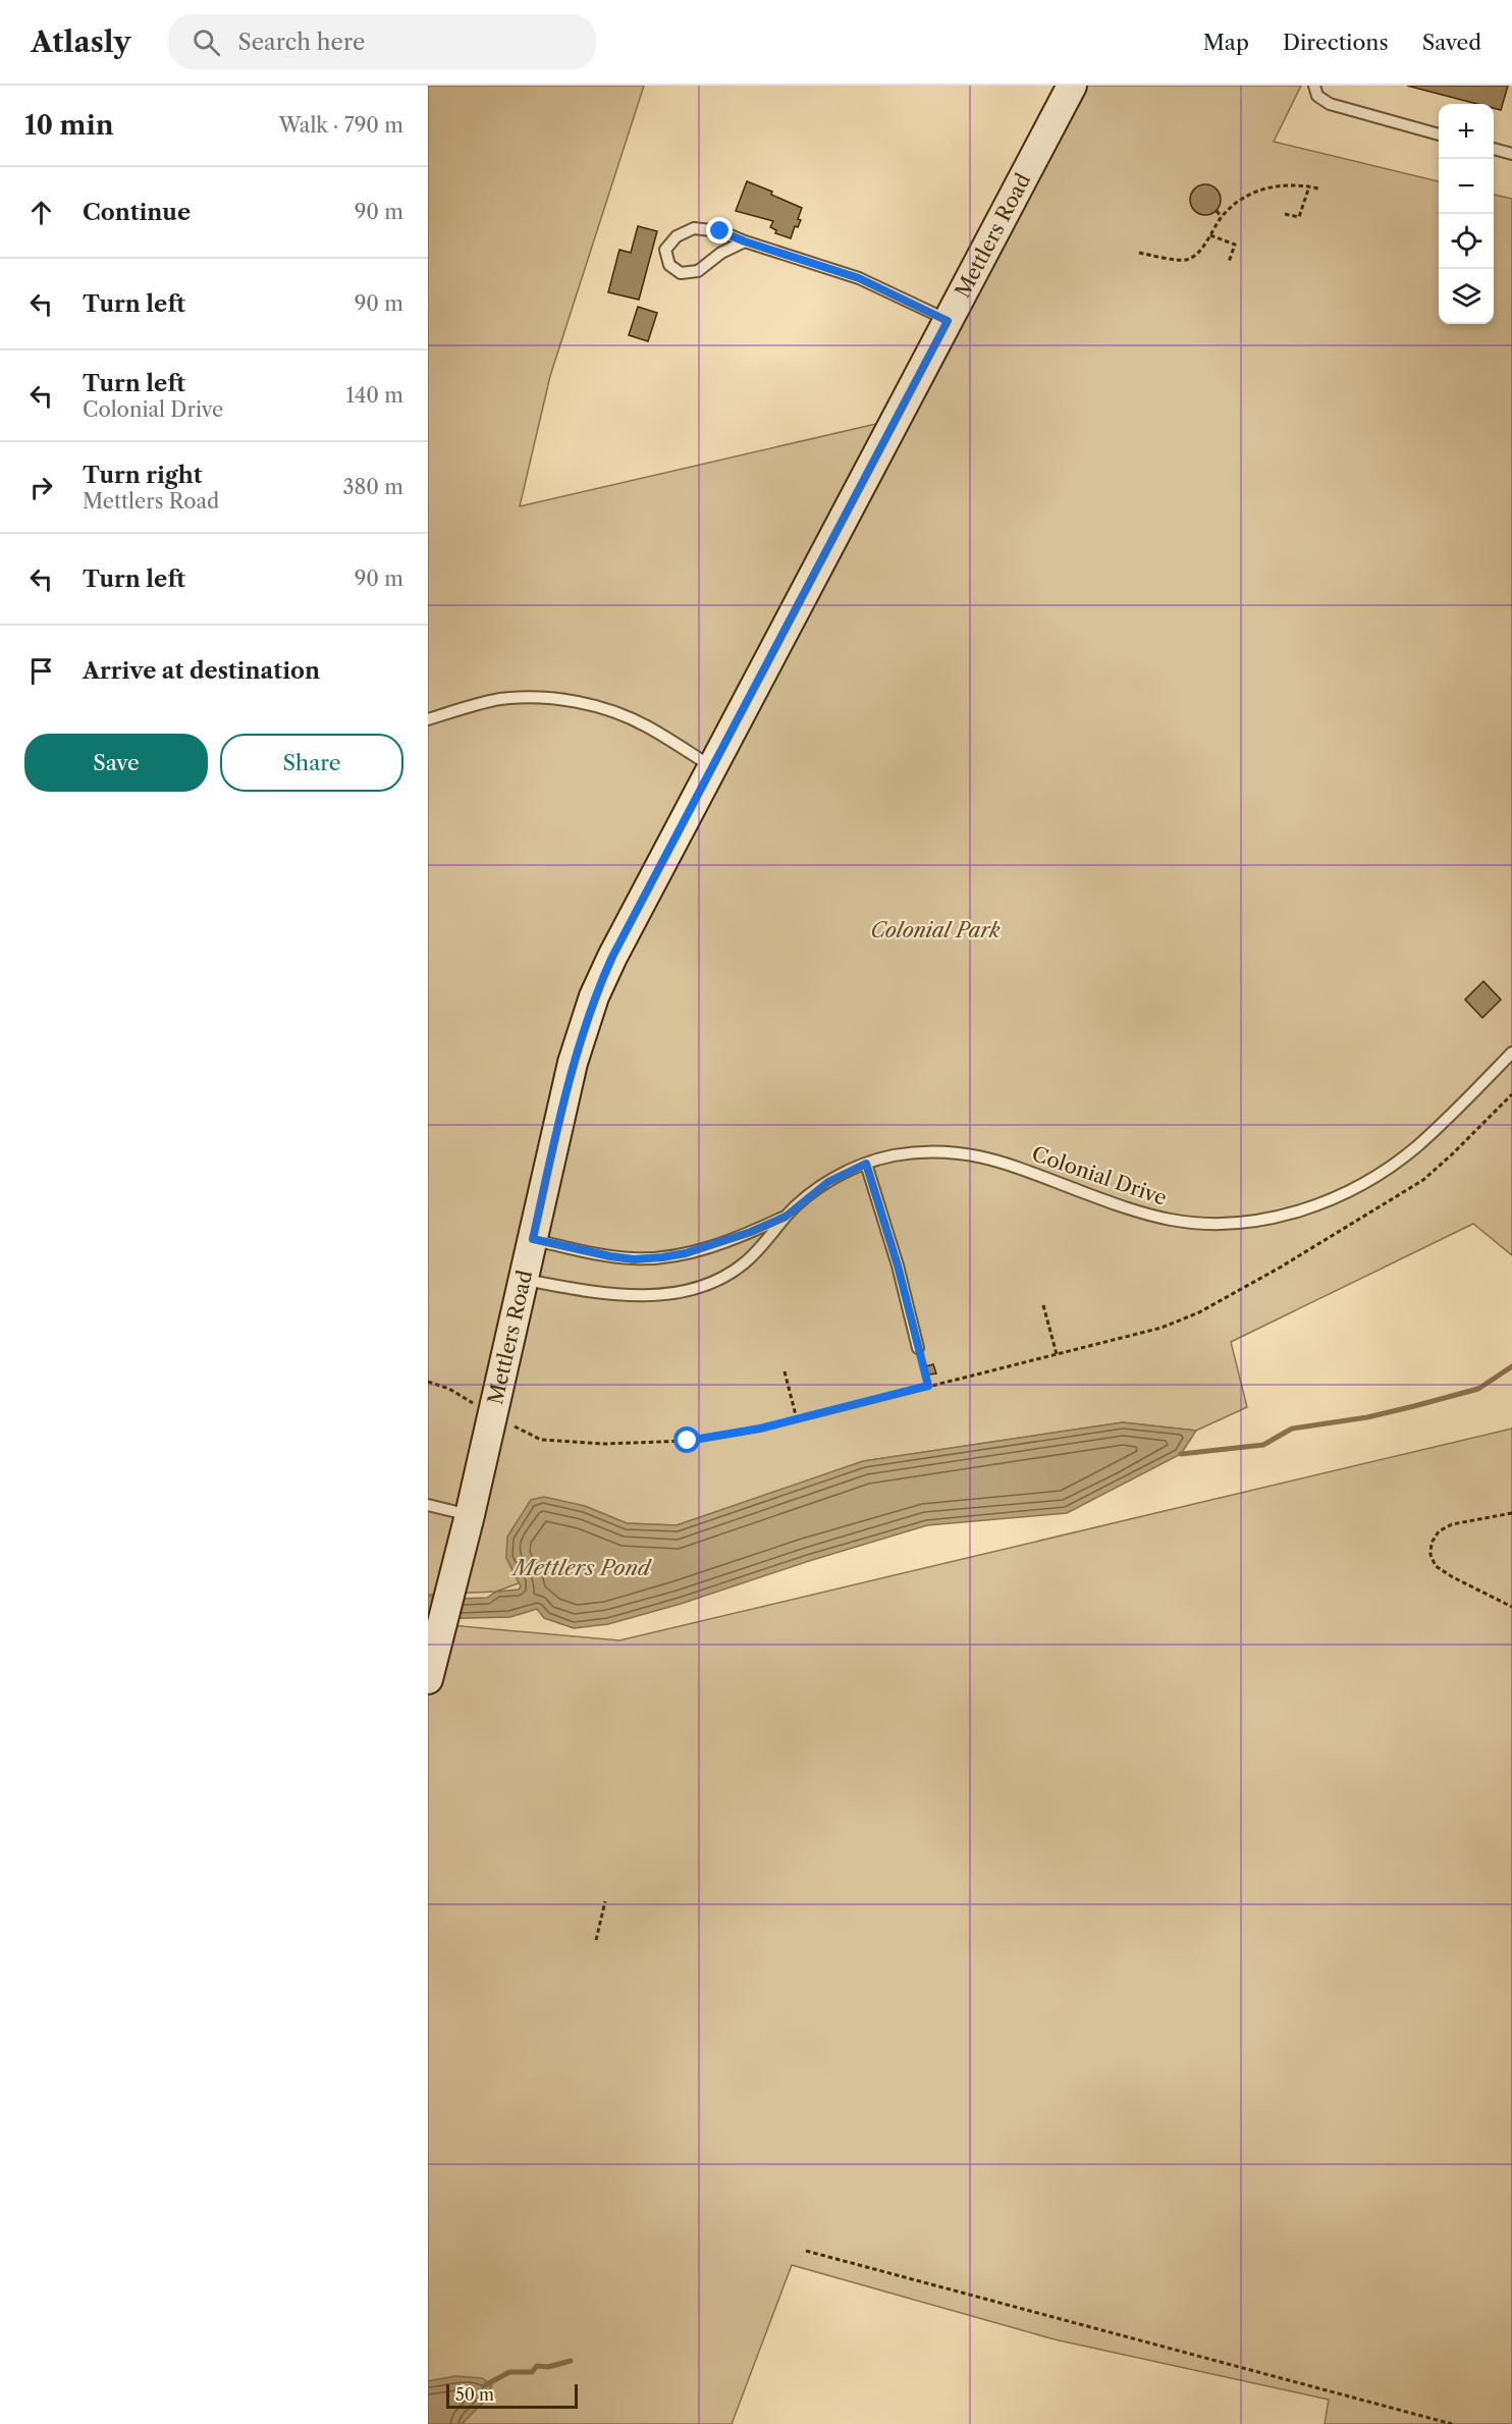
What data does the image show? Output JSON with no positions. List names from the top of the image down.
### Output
{
  "streets": {
    "street": ["Mettlers Road"],
    "lane": ["Colonial Drive"]
  },
  "crossings": [
    ["Mettlers Road", "Colonial Drive"]
  ],
  "water": ["Mettlers Pond"],
  "parks": ["Colonial Park"],
  "scale_bar": "50 m",
  "page": {
    "header": "Atlasly",
    "search": "Search here",
    "nav": ["Map", "Directions", "Saved"],
    "heading": ["10 min", "Walk · 790 m"],
    "map_buttons": ["+", "−"],
    "list": [
      ["Continue", "90 m"],
      ["Turn left", "90 m"],
      ["Turn left", "Colonial Drive", "140 m"],
      ["Turn right", "Mettlers Road", "380 m"],
      ["Turn left", "90 m"],
      "Arrive at destination"
    ],
    "buttons": ["Save", "Share"],
    "scale": "50 m"
  }
}
